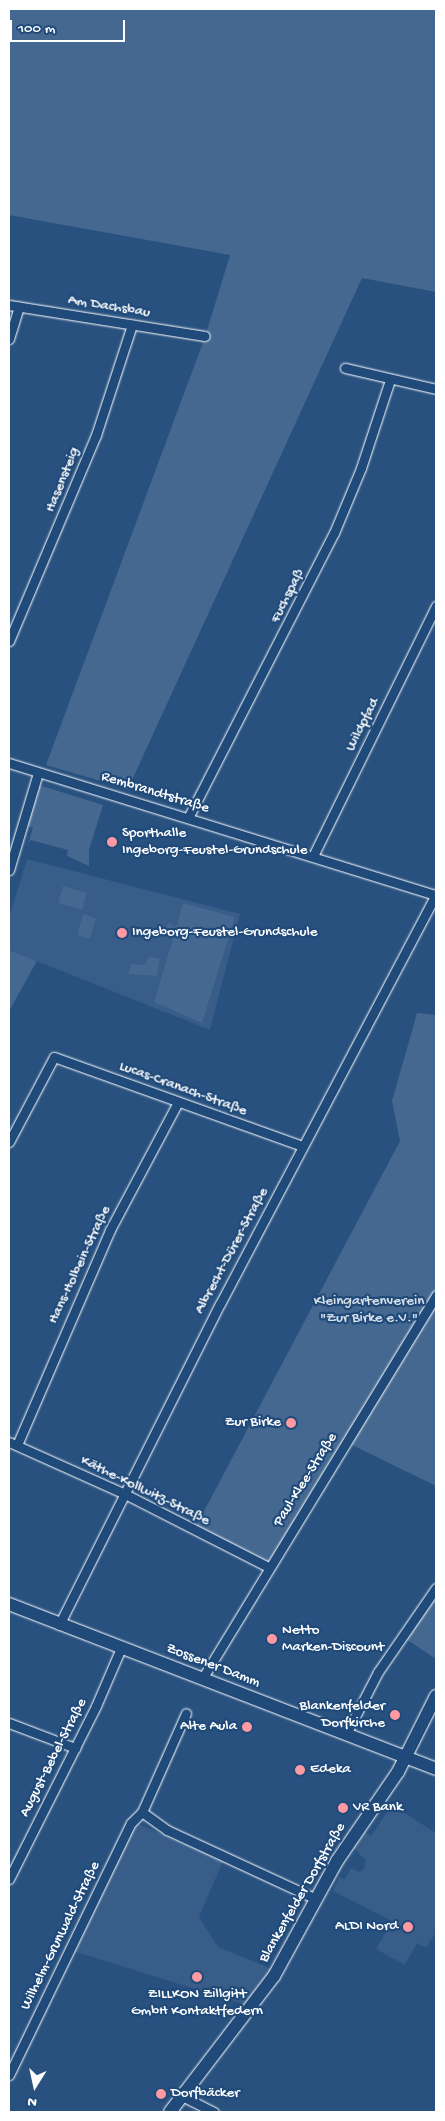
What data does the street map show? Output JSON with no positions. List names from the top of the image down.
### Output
{
  "streets": {
    "main road": ["Zossener Damm", "Blankenfelder Dorfstraße"],
    "street": [
      "Am Dachsbau",
      "Hasensteig",
      "Fuchspaß",
      "Wildpfad",
      "Rembrandtstraße",
      "Lucas-Cranach-Straße",
      "Albrecht-Dürer-Straße",
      "Hans-Holbein-Straße",
      "Paul-Klee-Straße",
      "Käthe-Kollwitz-Straße",
      "August-Bebel-Straße",
      "Wilhelm-Grunwald-Straße"
    ]
  },
  "crossings": [
    ["Am Dachsbau", "Hasensteig"],
    ["Fuchspaß", "Rembrandtstraße"],
    ["Wildpfad", "Rembrandtstraße"],
    ["Rembrandtstraße", "Albrecht-Dürer-Straße"],
    ["Lucas-Cranach-Straße", "Albrecht-Dürer-Straße"],
    ["Lucas-Cranach-Straße", "Hans-Holbein-Straße"],
    ["Albrecht-Dürer-Straße", "Käthe-Kollwitz-Straße"],
    ["Albrecht-Dürer-Straße", "Zossener Damm"],
    ["Hans-Holbein-Straße", "Käthe-Kollwitz-Straße"],
    ["Paul-Klee-Straße", "Käthe-Kollwitz-Straße"],
    ["Paul-Klee-Straße", "Zossener Damm"],
    ["Zossener Damm", "August-Bebel-Straße"],
    ["Zossener Damm", "Blankenfelder Dorfstraße"]
  ],
  "parks": ["Kleingartenverein \"Zur Birke e.V.\""],
  "places": [
    "Sporthalle Ingeborg-Feustel-Grundschule",
    "Ingeborg-Feustel-Grundschule",
    "Zur Birke",
    "Netto Marken-Discount",
    "Blankenfelder Dorfkirche",
    "Alte Aula",
    "Edeka",
    "VR Bank",
    "ALDI Nord",
    "ZILLKON Zillgitt GmbH Kontaktfedern",
    "Dorfbäcker"
  ],
  "scale_bar": "100 m",
  "north": "bottom"
}
